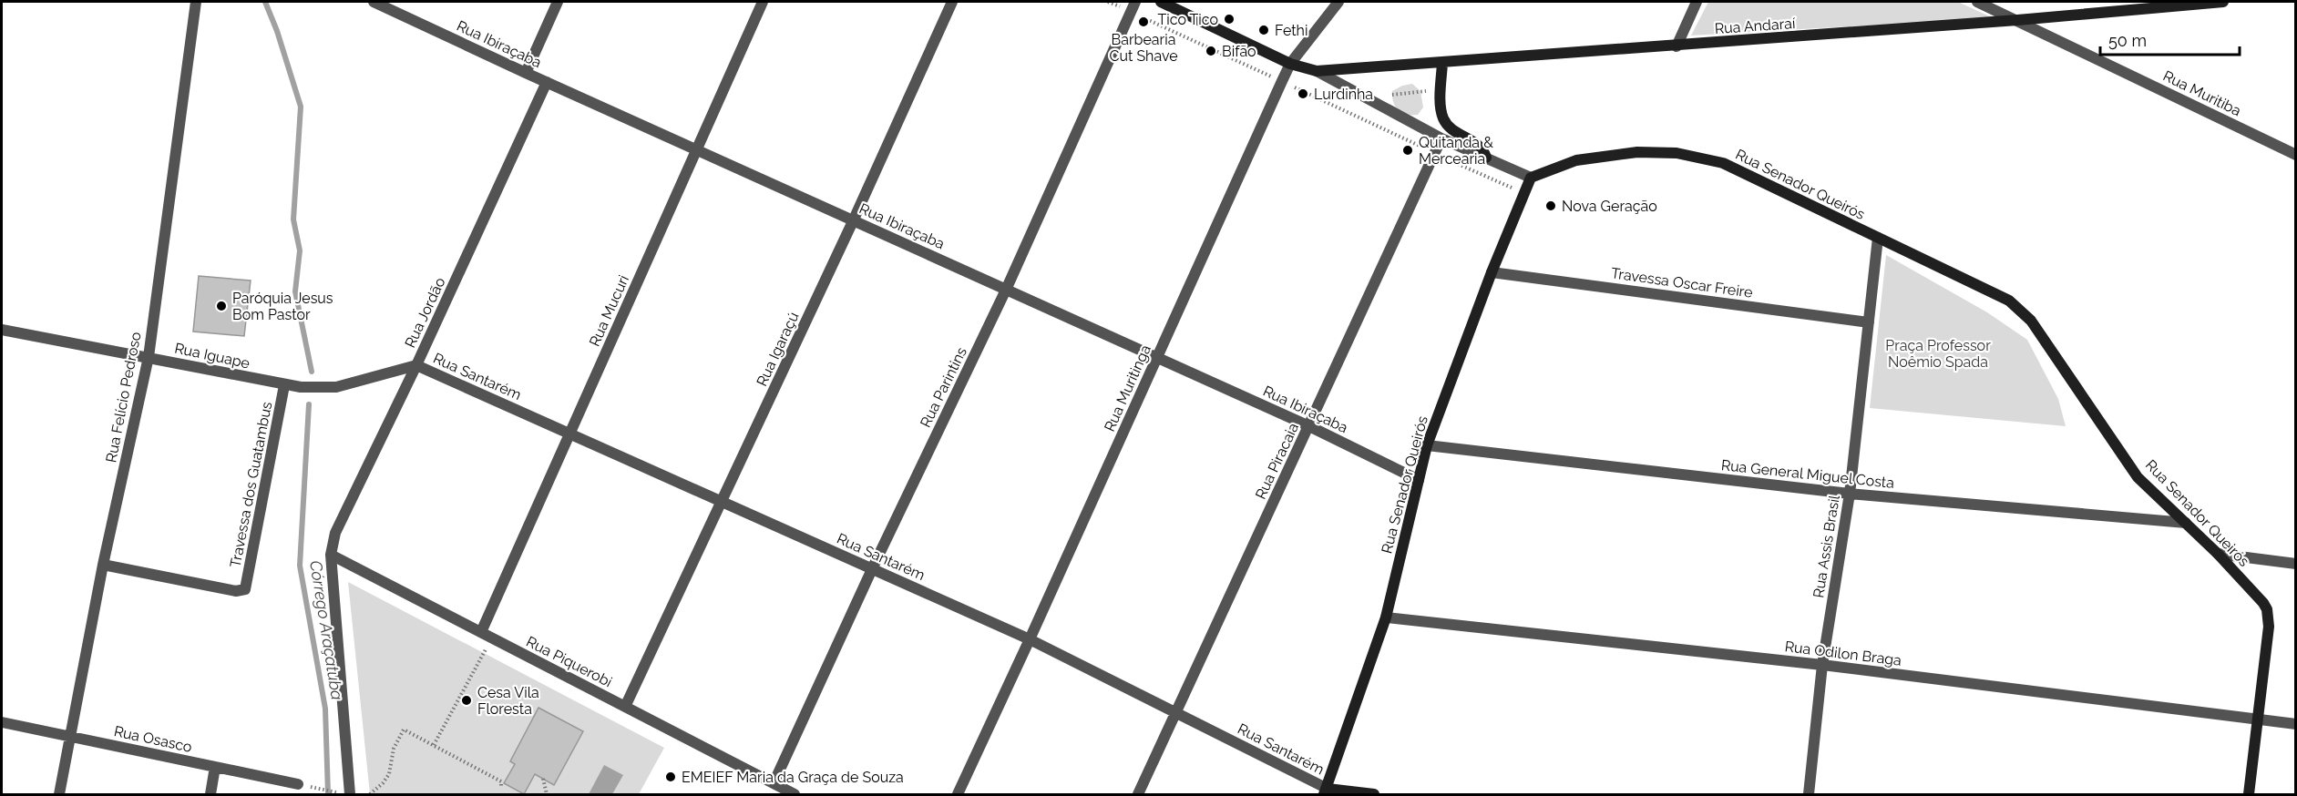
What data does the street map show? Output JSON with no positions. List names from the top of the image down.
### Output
{
  "streets": {
    "street": [
      "Rua Andaraí",
      "Rua Ibiraçaba",
      "Rua Muritiba",
      "Rua Senador Queirós",
      "Travessa Oscar Freire",
      "Rua Mucuri",
      "Rua Jordão",
      "Rua Igaraçú",
      "Rua Iguape",
      "Rua Santarém",
      "Rua Parintins",
      "Rua Muritinga",
      "Rua Felício Pedroso",
      "Rua Piracaia",
      "Rua General Miguel Costa",
      "Travessa dos Guatambus",
      "Rua Assis Brasil",
      "Rua Odilon Braga",
      "Rua Piquerobi",
      "Rua Osasco"
    ]
  },
  "crossings": [
    ["Rua Andaraí", "Rua Muritiba"],
    ["Rua Andaraí", "Rua Muritinga"],
    ["Rua Ibiraçaba", "Rua Senador Queirós"],
    ["Rua Ibiraçaba", "Rua Mucuri"],
    ["Rua Ibiraçaba", "Rua Jordão"],
    ["Rua Ibiraçaba", "Rua Igaraçú"],
    ["Rua Ibiraçaba", "Rua Parintins"],
    ["Rua Ibiraçaba", "Rua Muritinga"],
    ["Rua Ibiraçaba", "Rua Piracaia"],
    ["Rua Senador Queirós", "Travessa Oscar Freire"],
    ["Rua Senador Queirós", "Rua Santarém"],
    ["Rua Senador Queirós", "Rua General Miguel Costa"],
    ["Rua Senador Queirós", "Rua Assis Brasil"],
    ["Rua Senador Queirós", "Rua Odilon Braga"],
    ["Travessa Oscar Freire", "Rua Assis Brasil"],
    ["Rua Mucuri", "Rua Santarém"],
    ["Rua Mucuri", "Rua Piquerobi"],
    ["Rua Jordão", "Rua Iguape"],
    ["Rua Jordão", "Rua Santarém"],
    ["Rua Jordão", "Rua Piquerobi"],
    ["Rua Igaraçú", "Rua Santarém"],
    ["Rua Igaraçú", "Rua Piquerobi"],
    ["Rua Iguape", "Rua Santarém"],
    ["Rua Iguape", "Rua Felício Pedroso"],
    ["Rua Iguape", "Travessa dos Guatambus"],
    ["Rua Santarém", "Rua Parintins"],
    ["Rua Santarém", "Rua Muritinga"],
    ["Rua Santarém", "Rua Piracaia"],
    ["Rua Parintins", "Rua Piquerobi"],
    ["Rua Felício Pedroso", "Travessa dos Guatambus"],
    ["Rua Felício Pedroso", "Rua Osasco"],
    ["Rua General Miguel Costa", "Rua Assis Brasil"],
    ["Rua Assis Brasil", "Rua Odilon Braga"]
  ],
  "water": ["Córrego Araçatuba"],
  "parks": ["Praça Professor Noêmio Spada"],
  "places": [
    "Tico Tico",
    "Barbearia Cut Shave",
    "Fethi",
    "Bifão",
    "Lurdinha",
    "Quitanda & Mercearia",
    "Nova Geração",
    "Paróquia Jesus Bom Pastor",
    "Cesa Vila Floresta",
    "EMEIEF Maria da Graça de Souza"
  ],
  "scale_bar": "50 m"
}
